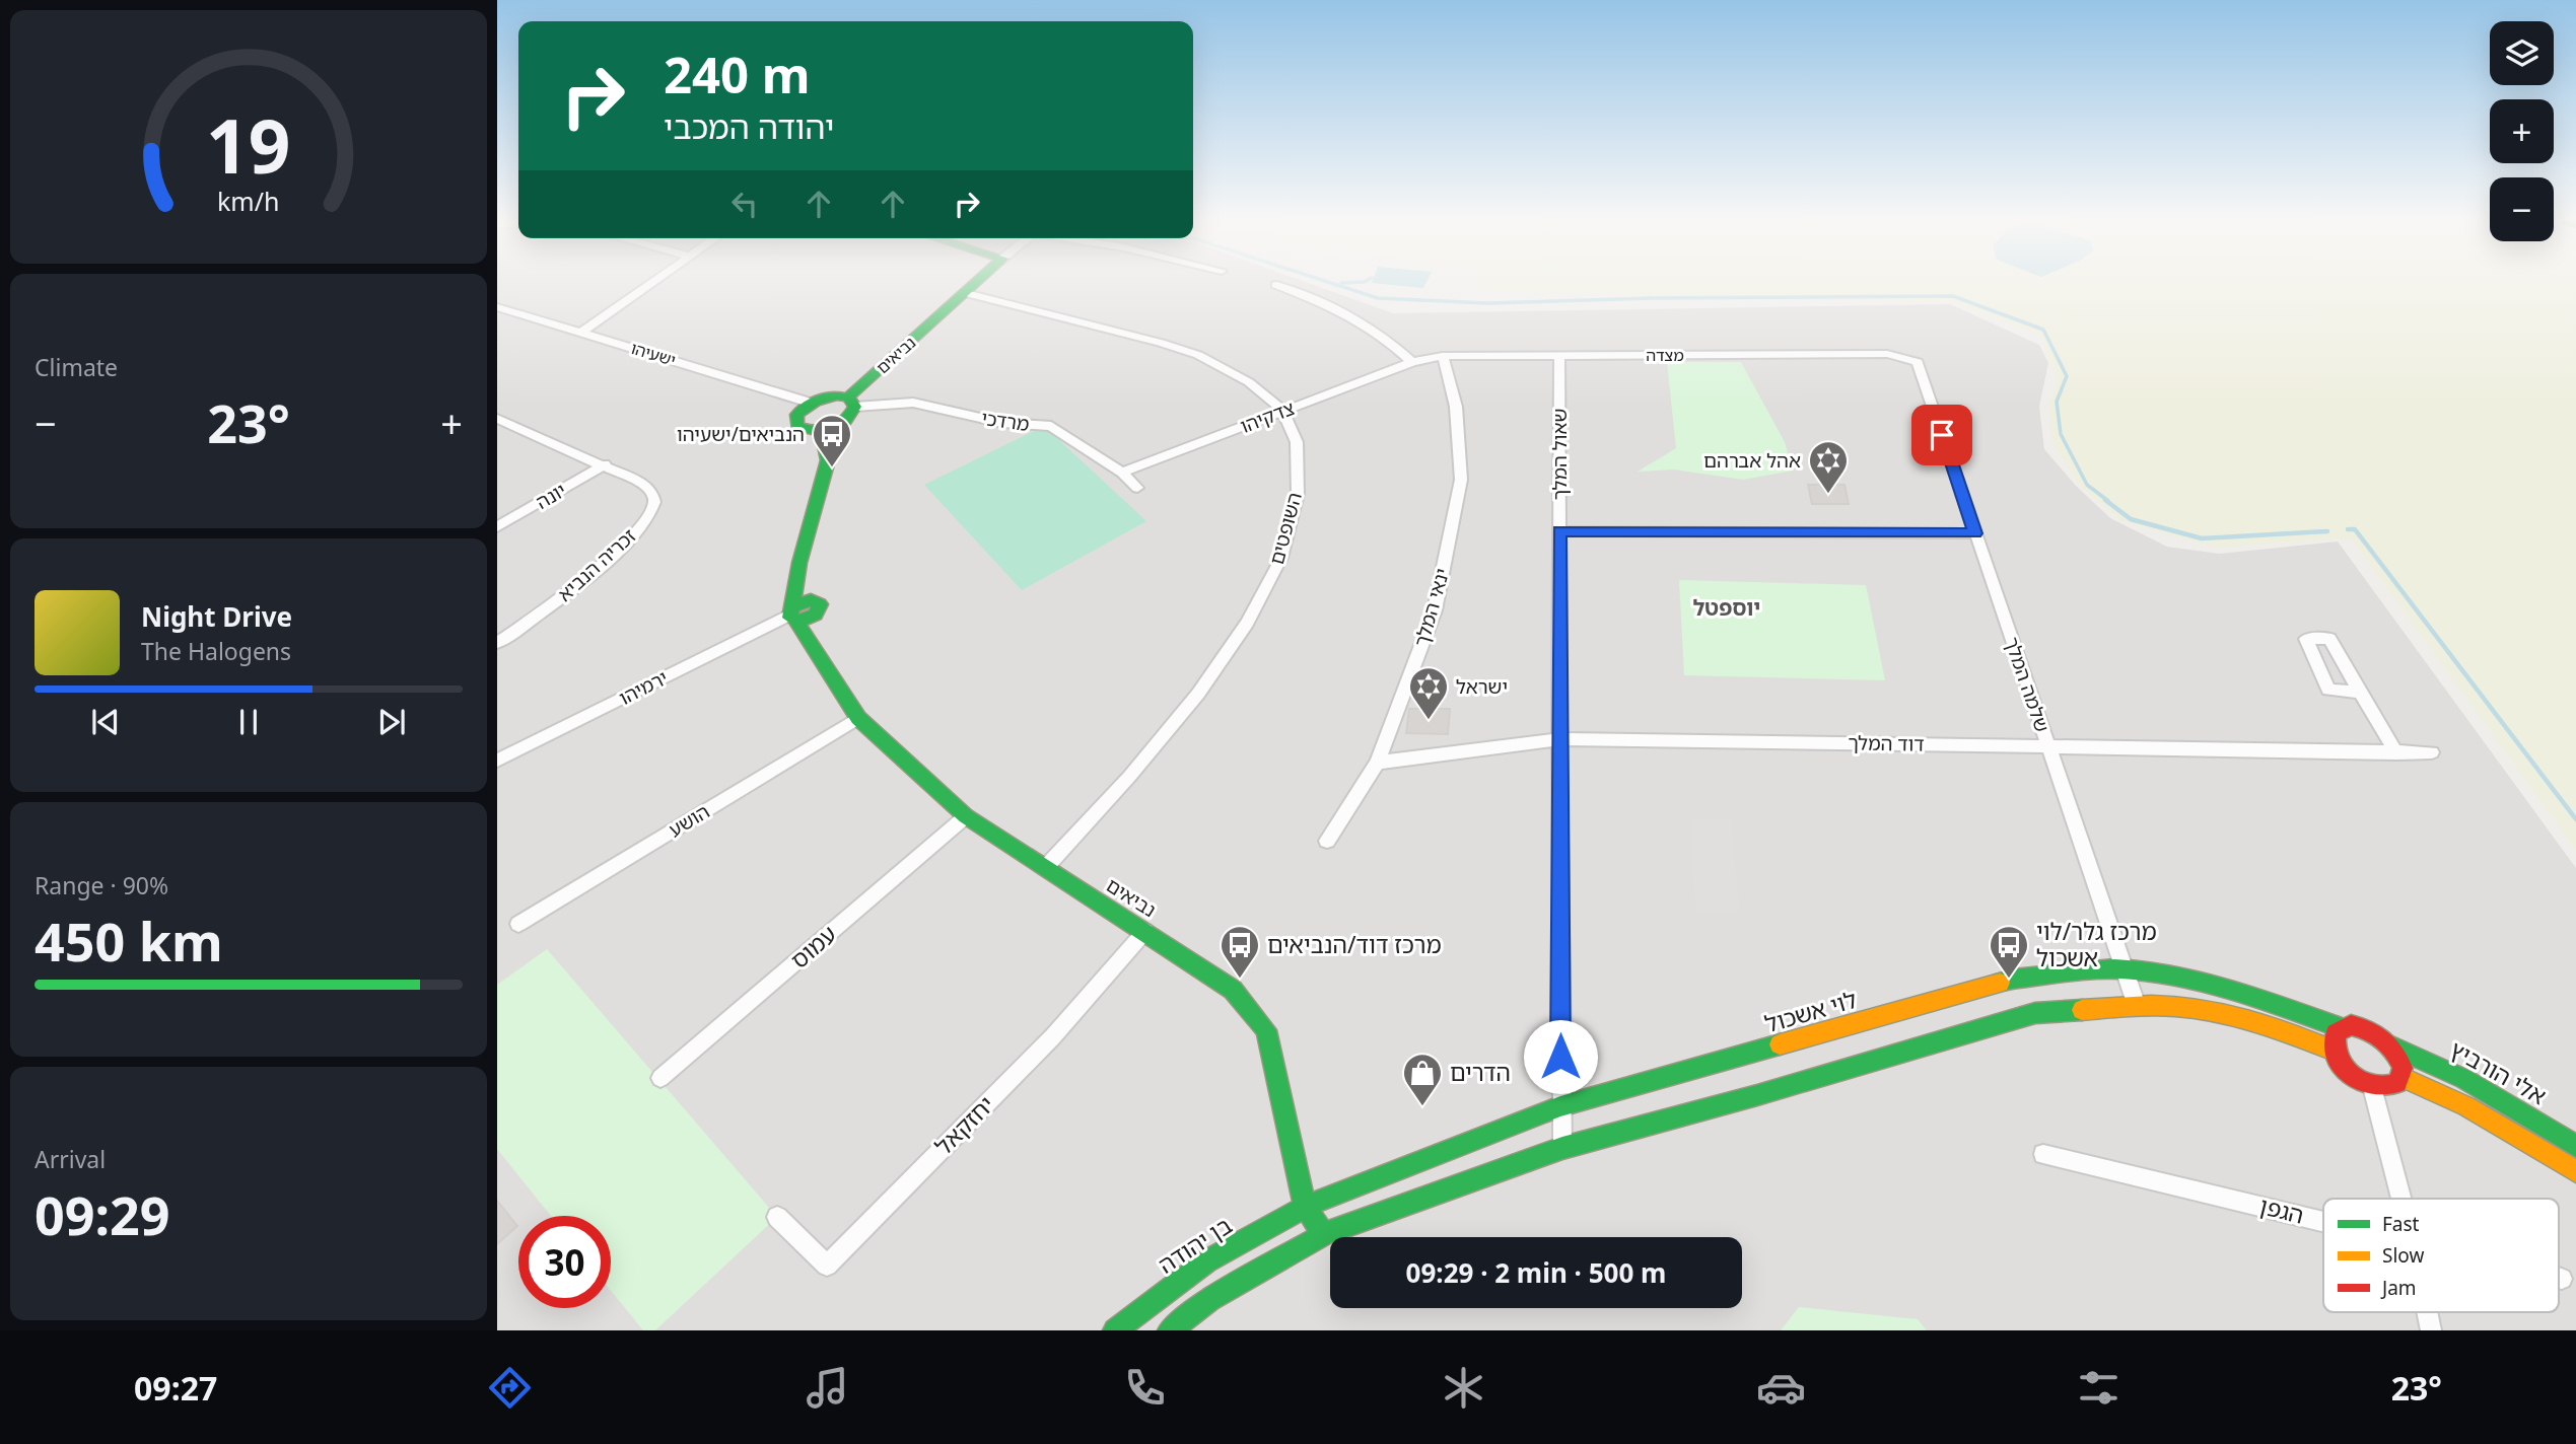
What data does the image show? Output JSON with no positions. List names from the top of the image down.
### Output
{
  "streets": {
    "street": [
      "ישעיהו",
      "נביאים",
      "מצדה",
      "צדקיהו",
      "מרדכי",
      "שאול המלך",
      "יונה",
      "השופטים",
      "זכריה הנביא",
      "ינאי המלך",
      "שלמה המלך",
      "ירמיהו",
      "דוד המלך",
      "הושע",
      "עמוס",
      "לוי אשכול",
      "אלי הורביץ",
      "יחזקאל",
      "הגפן",
      "בן יהודה"
    ]
  },
  "crossings": [
    ["נביאים", "מרדכי"],
    ["נביאים", "השופטים"],
    ["נביאים", "ירמיהו"],
    ["נביאים", "הושע"],
    ["נביאים", "עמוס"],
    ["נביאים", "לוי אשכול"],
    ["נביאים", "יחזקאל"],
    ["נביאים", "בן יהודה"],
    ["מצדה", "צדקיהו"],
    ["מצדה", "שאול המלך"],
    ["מצדה", "ינאי המלך"],
    ["מצדה", "שלמה המלך"],
    ["צדקיהו", "מרדכי"],
    ["צדקיהו", "השופטים"],
    ["שאול המלך", "דוד המלך"],
    ["שאול המלך", "לוי אשכול"],
    ["יונה", "זכריה הנביא"],
    ["ינאי המלך", "דוד המלך"],
    ["שלמה המלך", "דוד המלך"],
    ["שלמה המלך", "לוי אשכול"],
    ["לוי אשכול", "אלי הורביץ"],
    ["לוי אשכול", "בן יהודה"]
  ],
  "districts": ["יוספטל"],
  "places": {
    "bus stop": ["הנביאים/ישעיהו", "מרכז דוד/הנביאים", "מרכז גלר/לוי אשכול"],
    "synagogue": ["אהל אברהם", "ישראל"],
    "shop": ["הדרים"]
  },
  "legend": ["Fast", "Slow", "Jam"],
  "page": {
    "map_buttons": ["+", "−"],
    "turn": ["240 m", "יהודה המכבי"],
    "tile": [
      "Climate",
      ["Range · 90%", "450 km"],
      ["Arrival", "09:29"]
    ],
    "heat": ["−", "23°", "+"],
    "song": ["Night Drive", "The Halogens"],
    "limit": "30",
    "trip": "09:29 · 2 min · 500 m",
    "tabs": ["09:27", "23°"],
    "gauge": ["19", "km/h"]
  }
}
